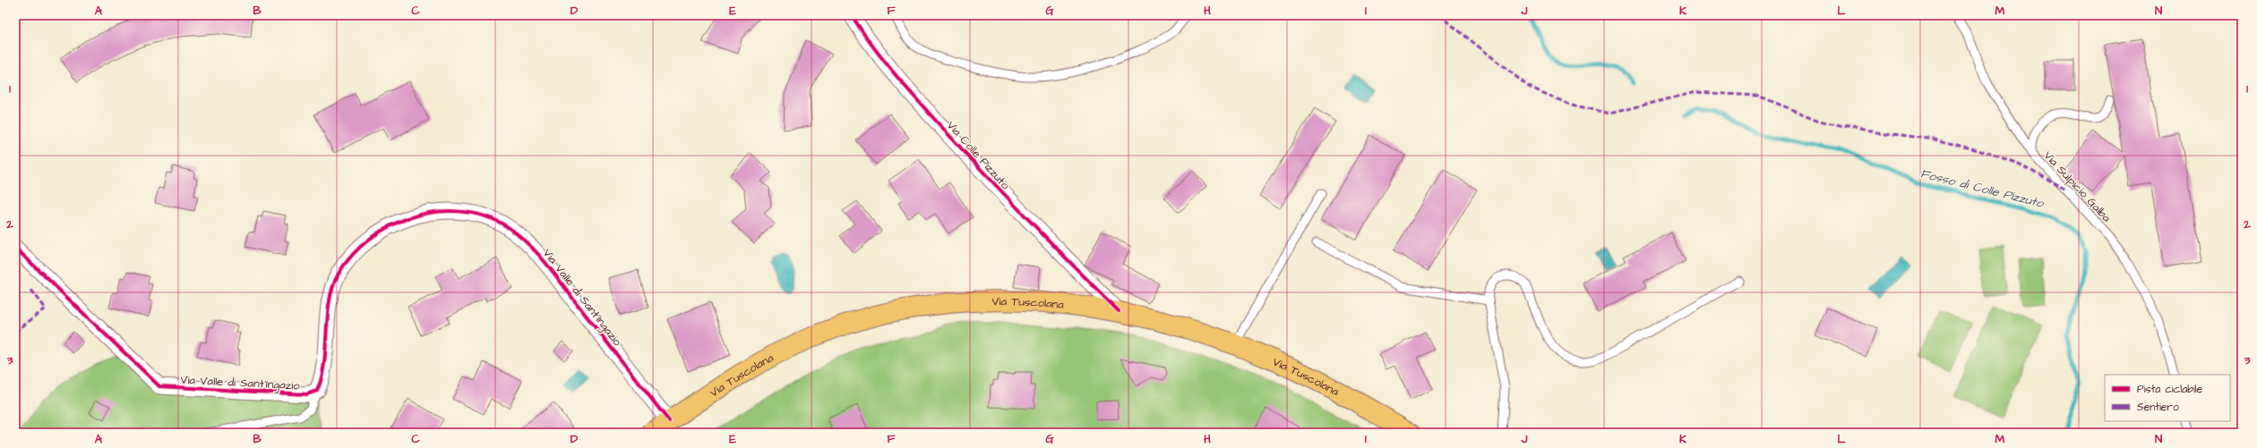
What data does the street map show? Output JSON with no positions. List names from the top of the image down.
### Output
{
  "streets": {
    "main road": ["Via Tuscolana"],
    "street": ["Via Colle Pizzuto", "Via Valle di Sant'Ingazio"],
    "lane": ["Via Sulpicio Galba"]
  },
  "crossings": [
    ["Via Colle Pizzuto", "Via Tuscolana"],
    ["Via Valle di Sant'Ingazio", "Via Tuscolana"]
  ],
  "water": ["Fosso di Colle Pizzuto"],
  "legend": ["Pista ciclabile", "Sentiero"],
  "grid": {
    "columns": [
      "A",
      "B",
      "C",
      "D",
      "E",
      "F",
      "G",
      "H",
      "I",
      "J",
      "K",
      "L",
      "M",
      "N"
    ],
    "rows": ["1", "2", "3"]
  }
}
